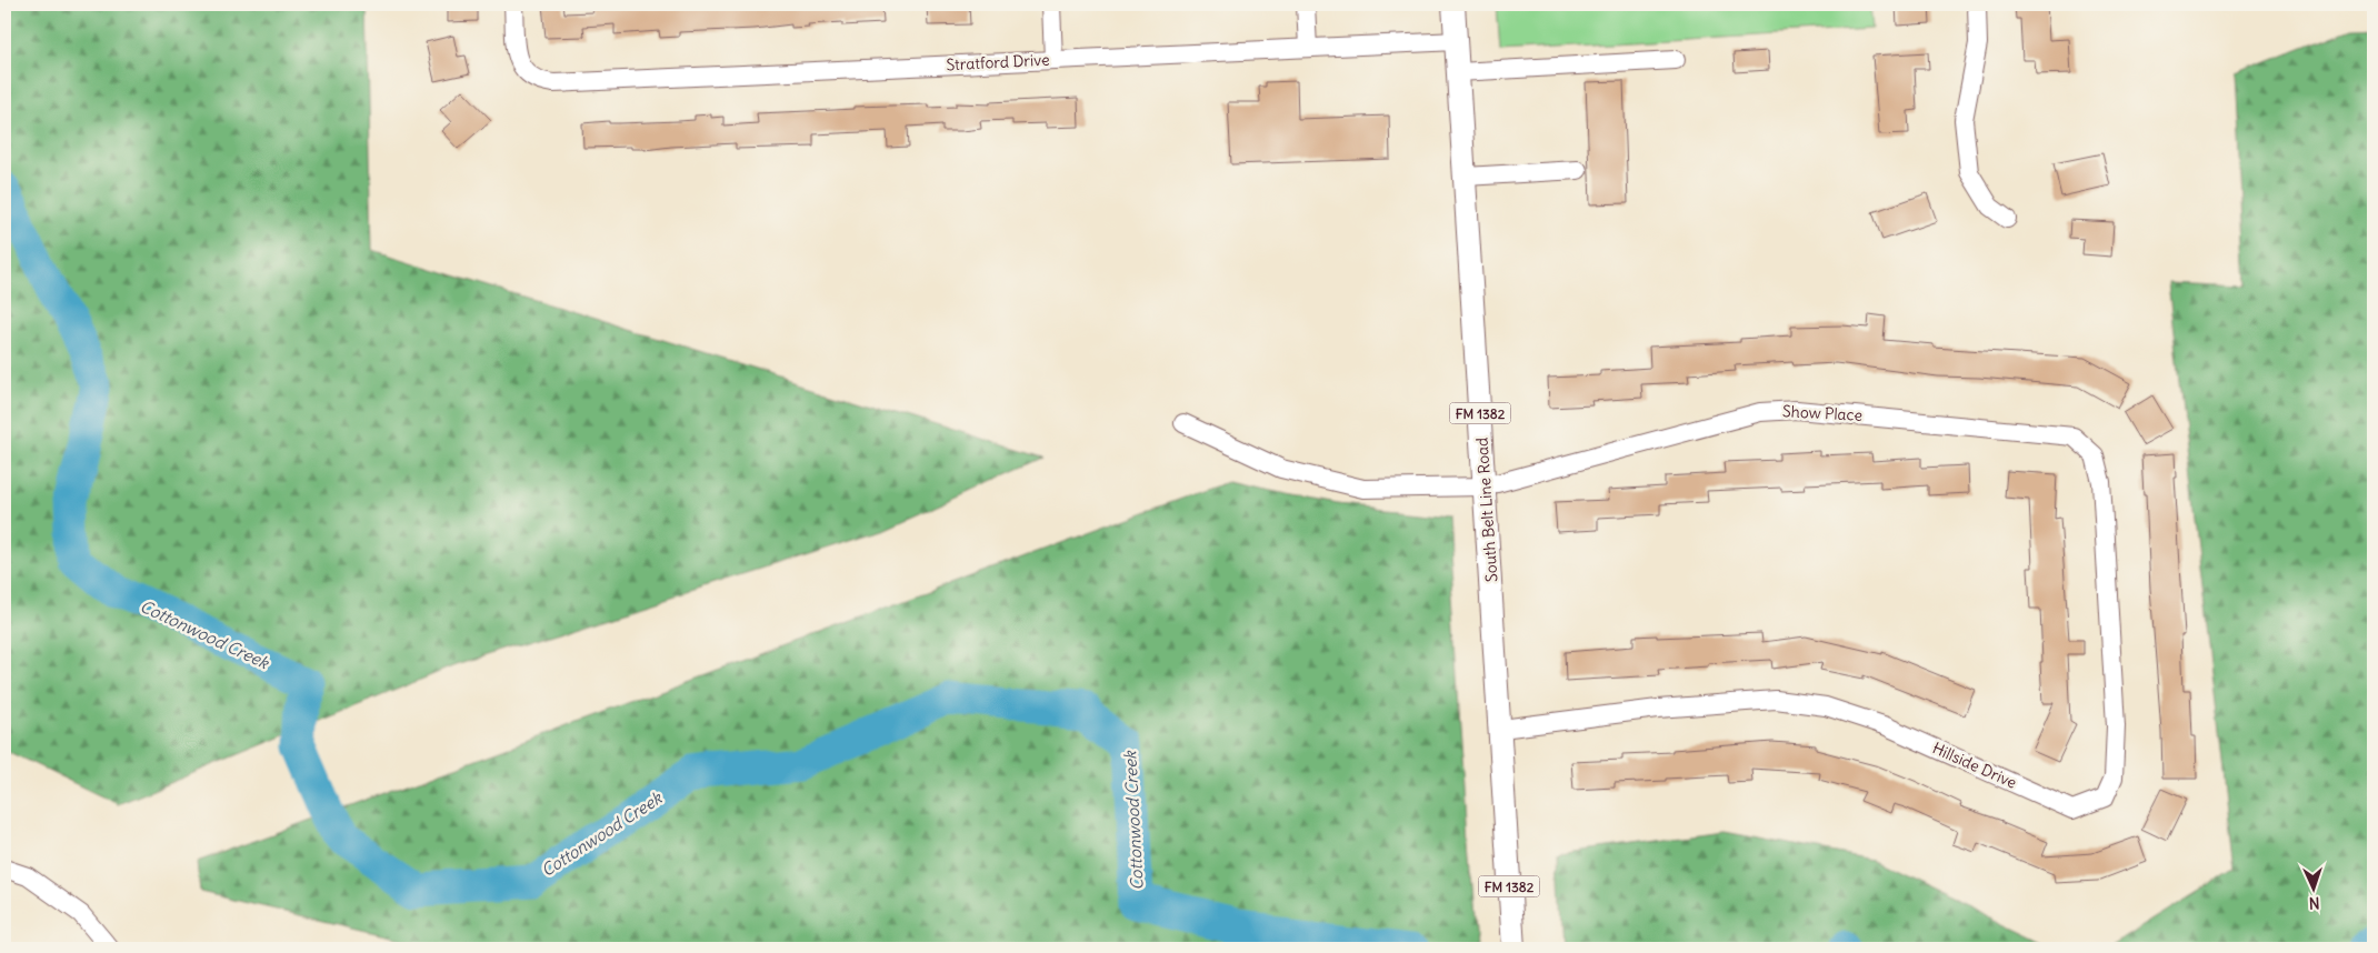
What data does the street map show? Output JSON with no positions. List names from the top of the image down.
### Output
{
  "streets": {
    "main road": ["FM 1382", "South Belt Line Road"],
    "street": ["Stratford Drive", "Show Place", "Hillside Drive"]
  },
  "crossings": [
    ["Stratford Drive", "South Belt Line Road"],
    ["Show Place", "South Belt Line Road"],
    ["Show Place", "Hillside Drive"],
    ["South Belt Line Road", "Hillside Drive"]
  ],
  "water": ["Cottonwood Creek"],
  "north": "bottom"
}
